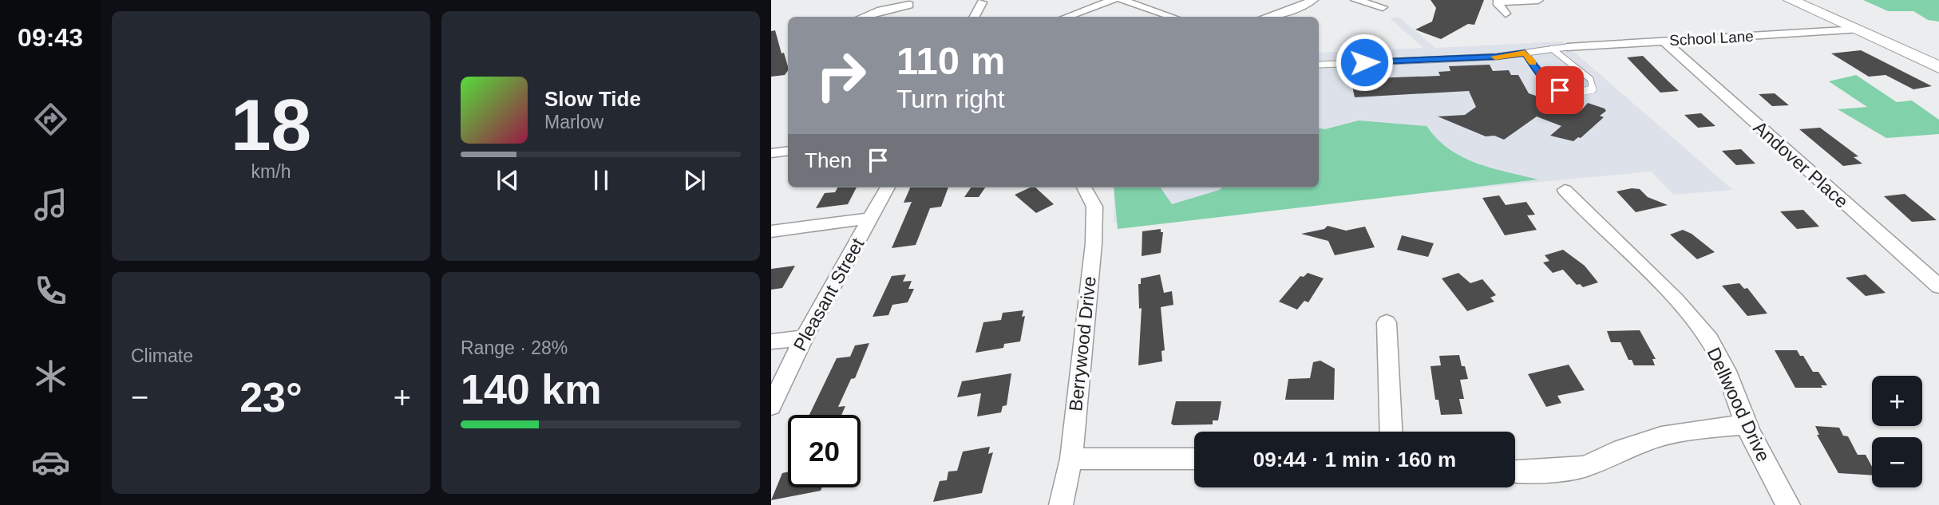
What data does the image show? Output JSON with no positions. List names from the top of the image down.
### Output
{
  "streets": {
    "street": [
      "School Lane",
      "Andover Place",
      "Pleasant Street",
      "Berrywood Drive",
      "Dellwood Drive"
    ]
  },
  "crossings": [
    ["School Lane", "Andover Place"]
  ],
  "page": {
    "tabs": "09:43",
    "tile": [
      ["18", "km/h"],
      "Climate",
      ["Range · 28%", "140 km"]
    ],
    "turn": ["110 m", "Turn right"],
    "song": ["Slow Tide", "Marlow"],
    "then": "Then",
    "heat": ["−", "23°", "+"],
    "map_buttons": ["+", "−"],
    "limit": "20",
    "trip": "09:44 · 1 min · 160 m"
  }
}
